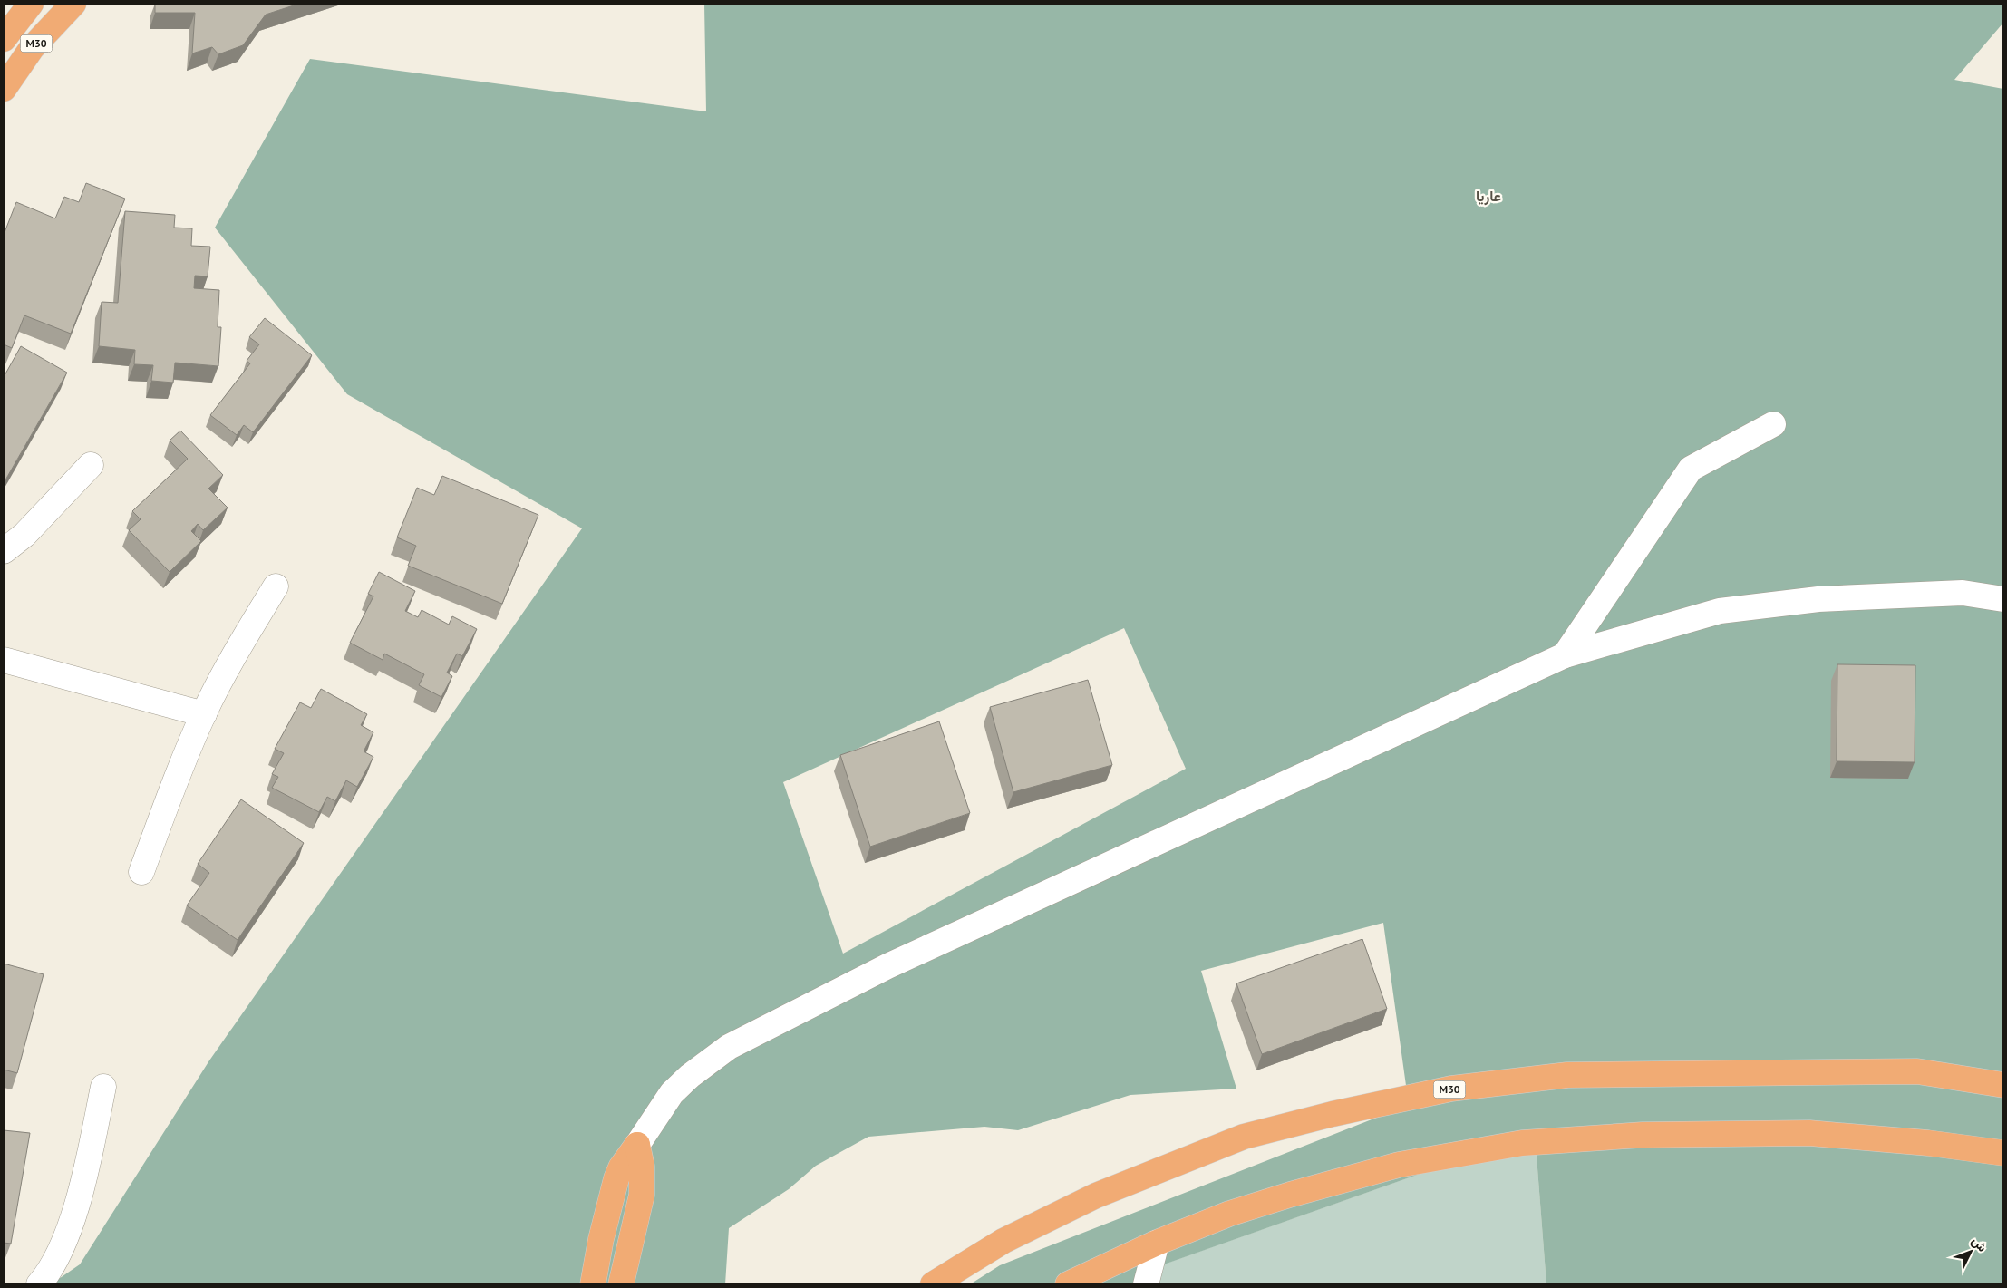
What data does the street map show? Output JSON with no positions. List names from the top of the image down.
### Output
{
  "streets": {
    "highway": ["M30"]
  },
  "districts": ["عاريا"],
  "north": "top right"
}
